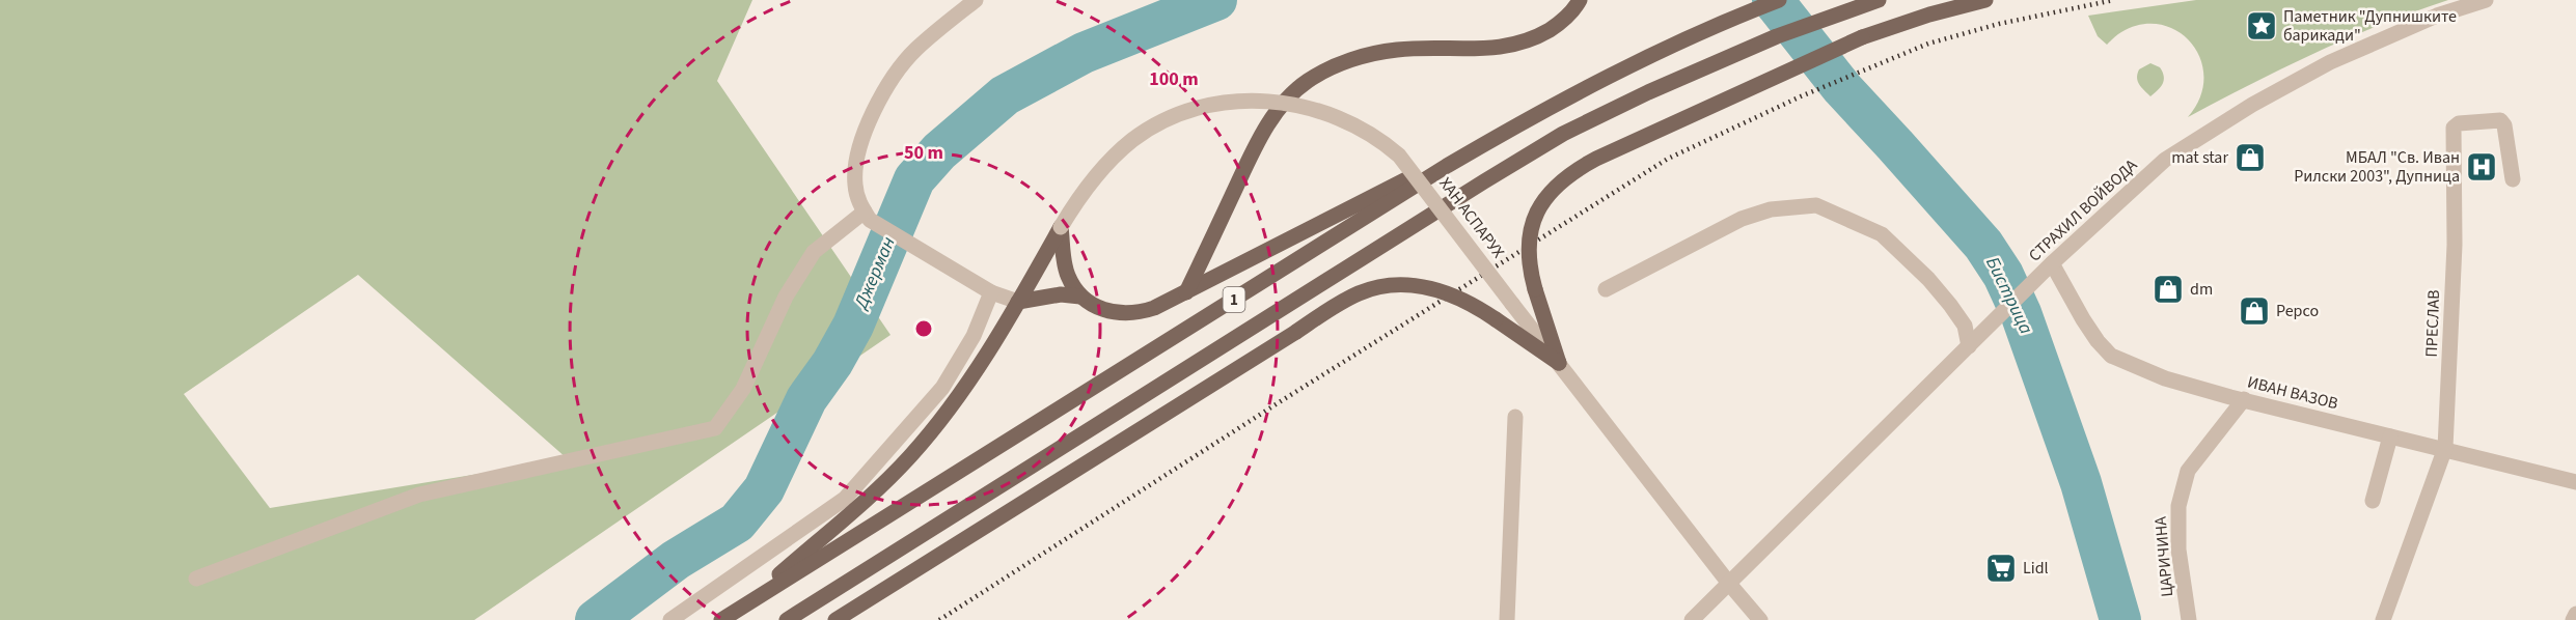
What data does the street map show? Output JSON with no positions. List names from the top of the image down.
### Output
{
  "streets": {
    "main road": ["1"],
    "street": [
      "СТРАХИЛ ВОЙВОДА",
      "ХАН АСПАРУХ",
      "ПРЕСЛАВ",
      "ИВАН ВАЗОВ",
      "ЦАРИЧИНА"
    ]
  },
  "crossings": [
    ["СТРАХИЛ ВОЙВОДА", "ХАН АСПАРУХ"],
    ["СТРАХИЛ ВОЙВОДА", "ИВАН ВАЗОВ"],
    ["ПРЕСЛАВ", "ИВАН ВАЗОВ"],
    ["ИВАН ВАЗОВ", "ЦАРИЧИНА"]
  ],
  "water": ["Джерман", "Бистрица"],
  "places": {
    "place": ["Паметник \"Дупнишките барикади\""],
    "shop": ["mat star", "dm", "Pepco"],
    "hospital": ["МБАЛ \"Св. Иван Рилски 2003\", Дупница"],
    "supermarket": ["Lidl"]
  },
  "rings": ["100 m", "50 m"]
}
